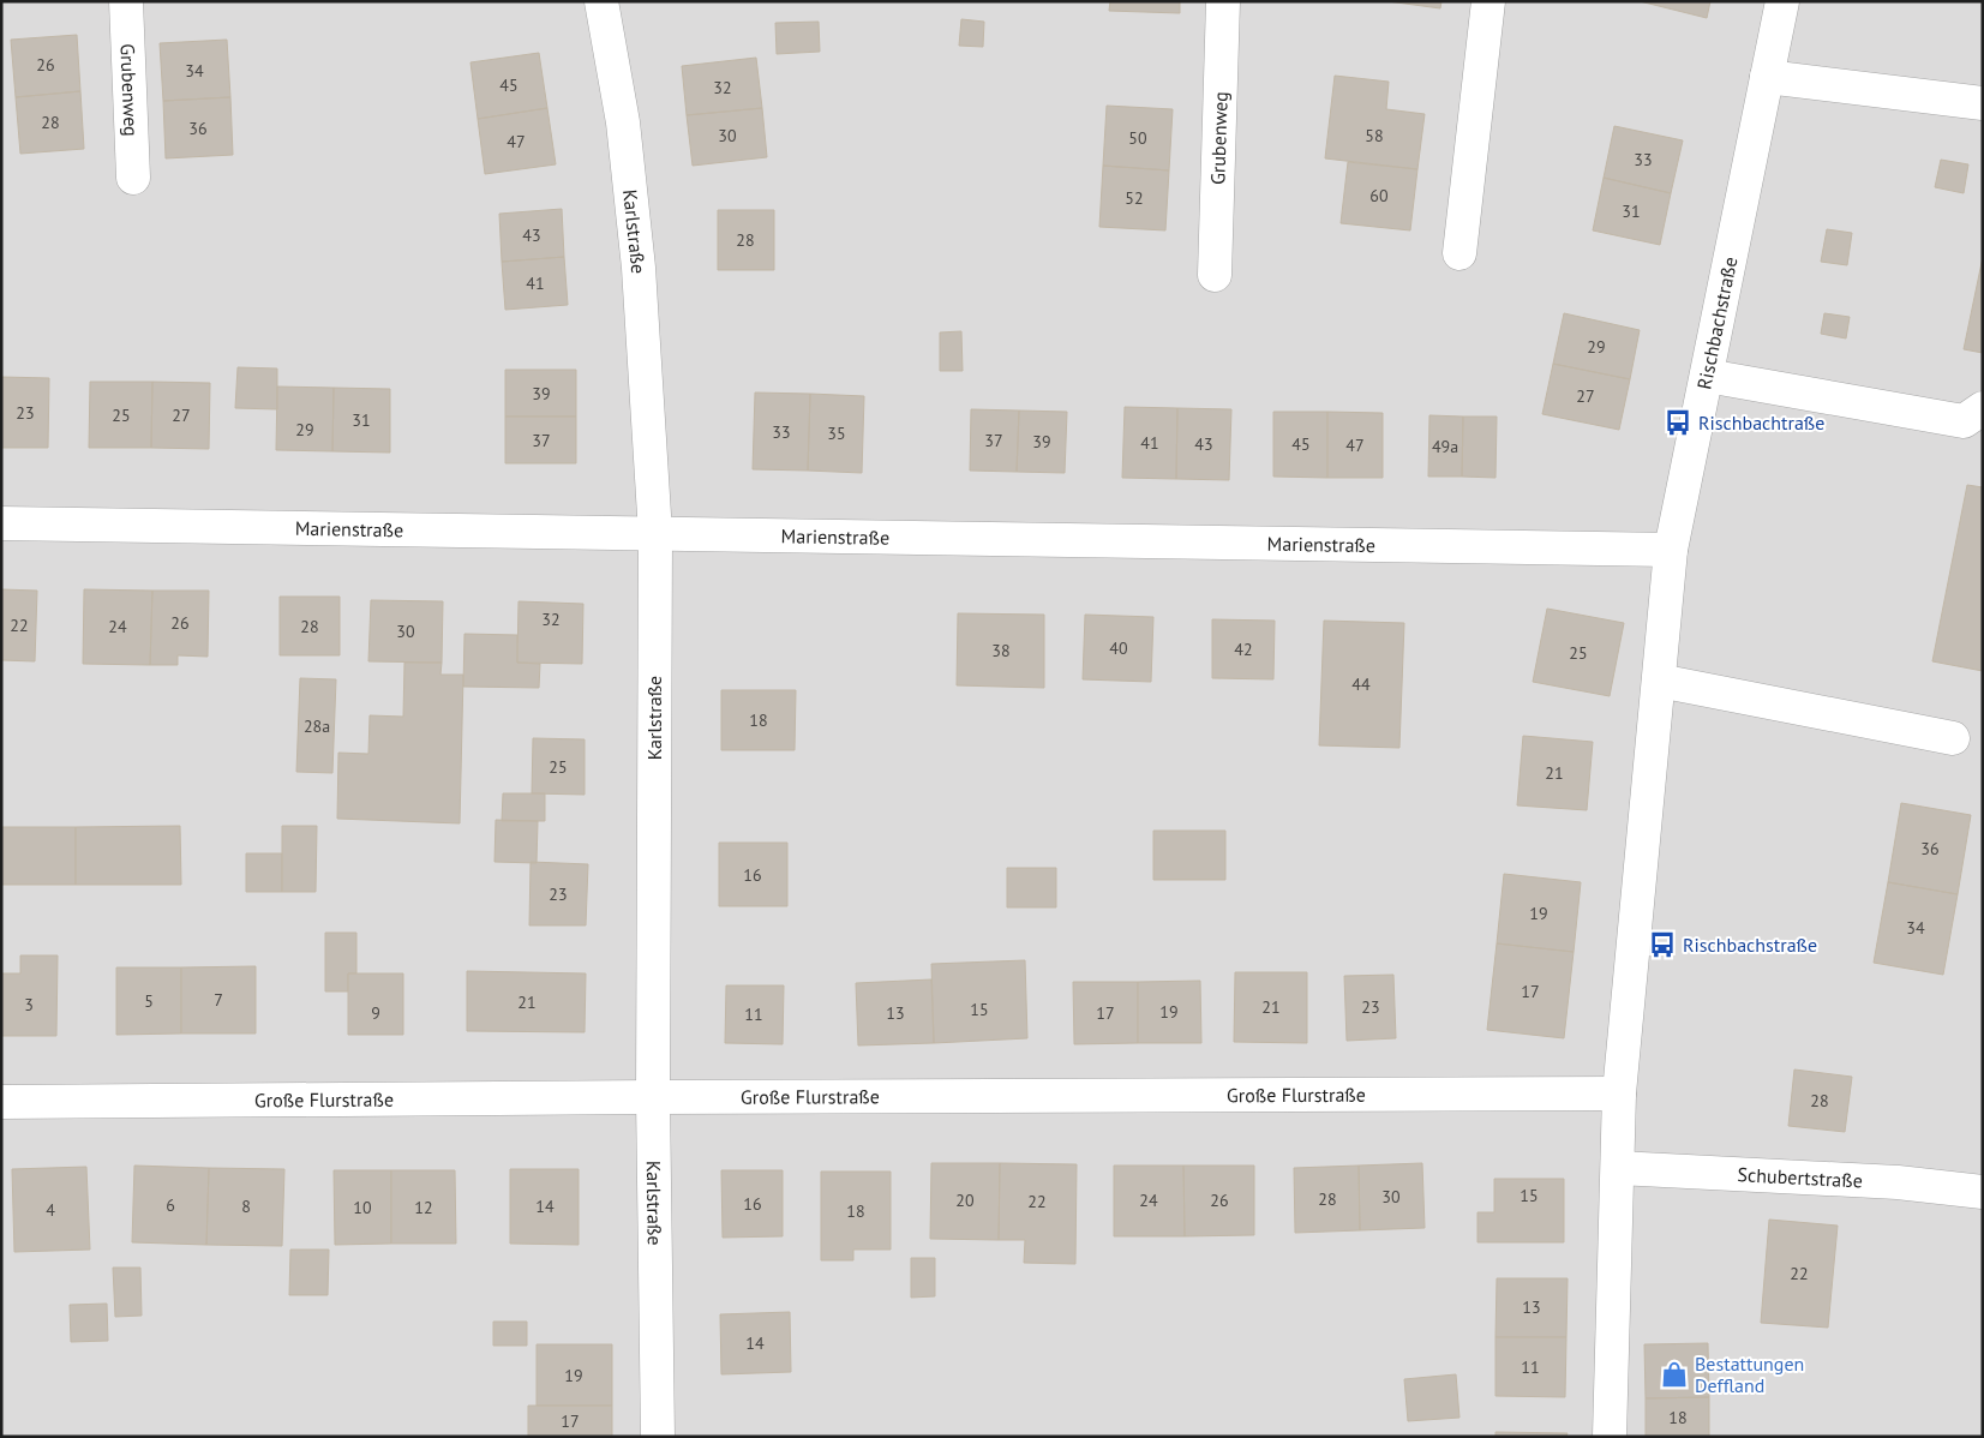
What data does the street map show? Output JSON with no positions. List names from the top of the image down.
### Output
{
  "streets": {
    "street": [
      "Grubenweg",
      "Karlstraße",
      "Rischbachstraße",
      "Marienstraße",
      "Große Flurstraße",
      "Schubertstraße"
    ]
  },
  "crossings": [
    ["Karlstraße", "Marienstraße"],
    ["Karlstraße", "Große Flurstraße"],
    ["Rischbachstraße", "Marienstraße"],
    ["Rischbachstraße", "Große Flurstraße"],
    ["Rischbachstraße", "Schubertstraße"]
  ],
  "places": {
    "bus stop": ["Rischbachtraße", "Rischbachstraße"],
    "shop": ["Bestattungen Deffland"]
  },
  "house_numbers": [
    "26",
    "34",
    "45",
    "32",
    "28",
    "36",
    "30",
    "58",
    "50",
    "47",
    "33",
    "60",
    "52",
    "31",
    "43",
    "28",
    "41",
    "29",
    "39",
    "27",
    "23",
    "25",
    "27",
    "31",
    "29",
    "33",
    "35",
    "37",
    "37",
    "39",
    "41",
    "43",
    "45",
    "47",
    "49a",
    "32",
    "26",
    "22",
    "24",
    "28",
    "30",
    "40",
    "42",
    "38",
    "25",
    "44",
    "18",
    "28a",
    "25",
    "21",
    "36",
    "16",
    "23",
    "19",
    "34",
    "17",
    "7",
    "5",
    "21",
    "3",
    "21",
    "23",
    "15",
    "19",
    "9",
    "13",
    "17",
    "11",
    "28",
    "15",
    "30",
    "28",
    "20",
    "24",
    "26",
    "22",
    "16",
    "6",
    "8",
    "14",
    "10",
    "12",
    "4",
    "18",
    "22",
    "13",
    "14",
    "11",
    "19",
    "18",
    "17"
  ]
}
